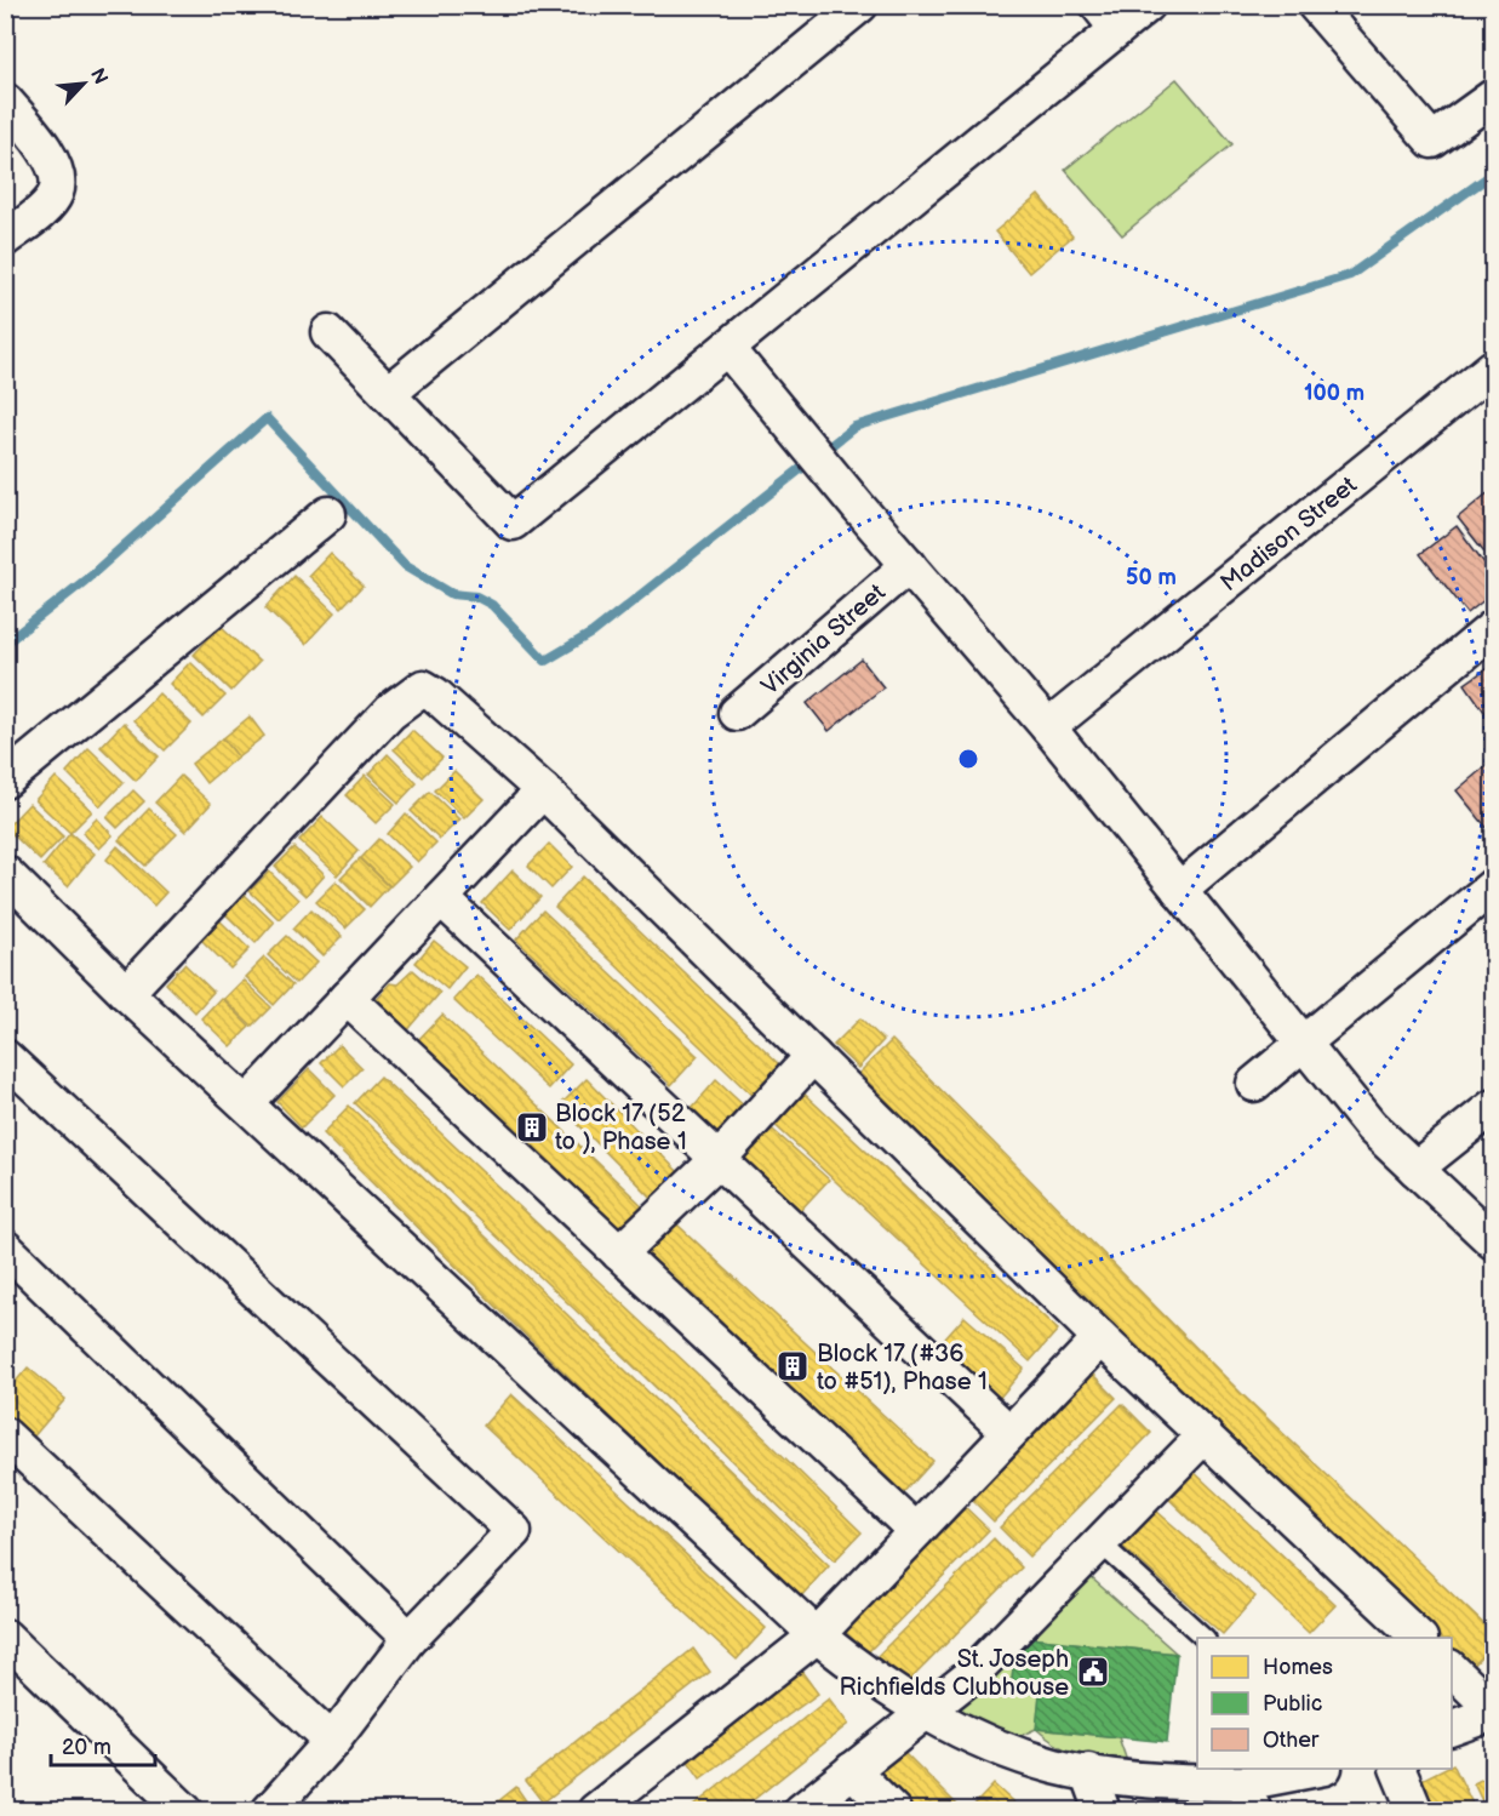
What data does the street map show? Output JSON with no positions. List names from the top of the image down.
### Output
{
  "streets": {
    "street": ["Madison Street", "Virginia Street"]
  },
  "places": {
    "building": ["Block 17 (52 to ), Phase 1", "Block 17 (#36 to #51), Phase 1"],
    "public building": ["St. Joseph Richfields Clubhouse"]
  },
  "legend": ["Homes", "Public", "Other"],
  "scale_bar": "20 m",
  "north": "top right",
  "rings": ["100 m", "50 m"]
}
